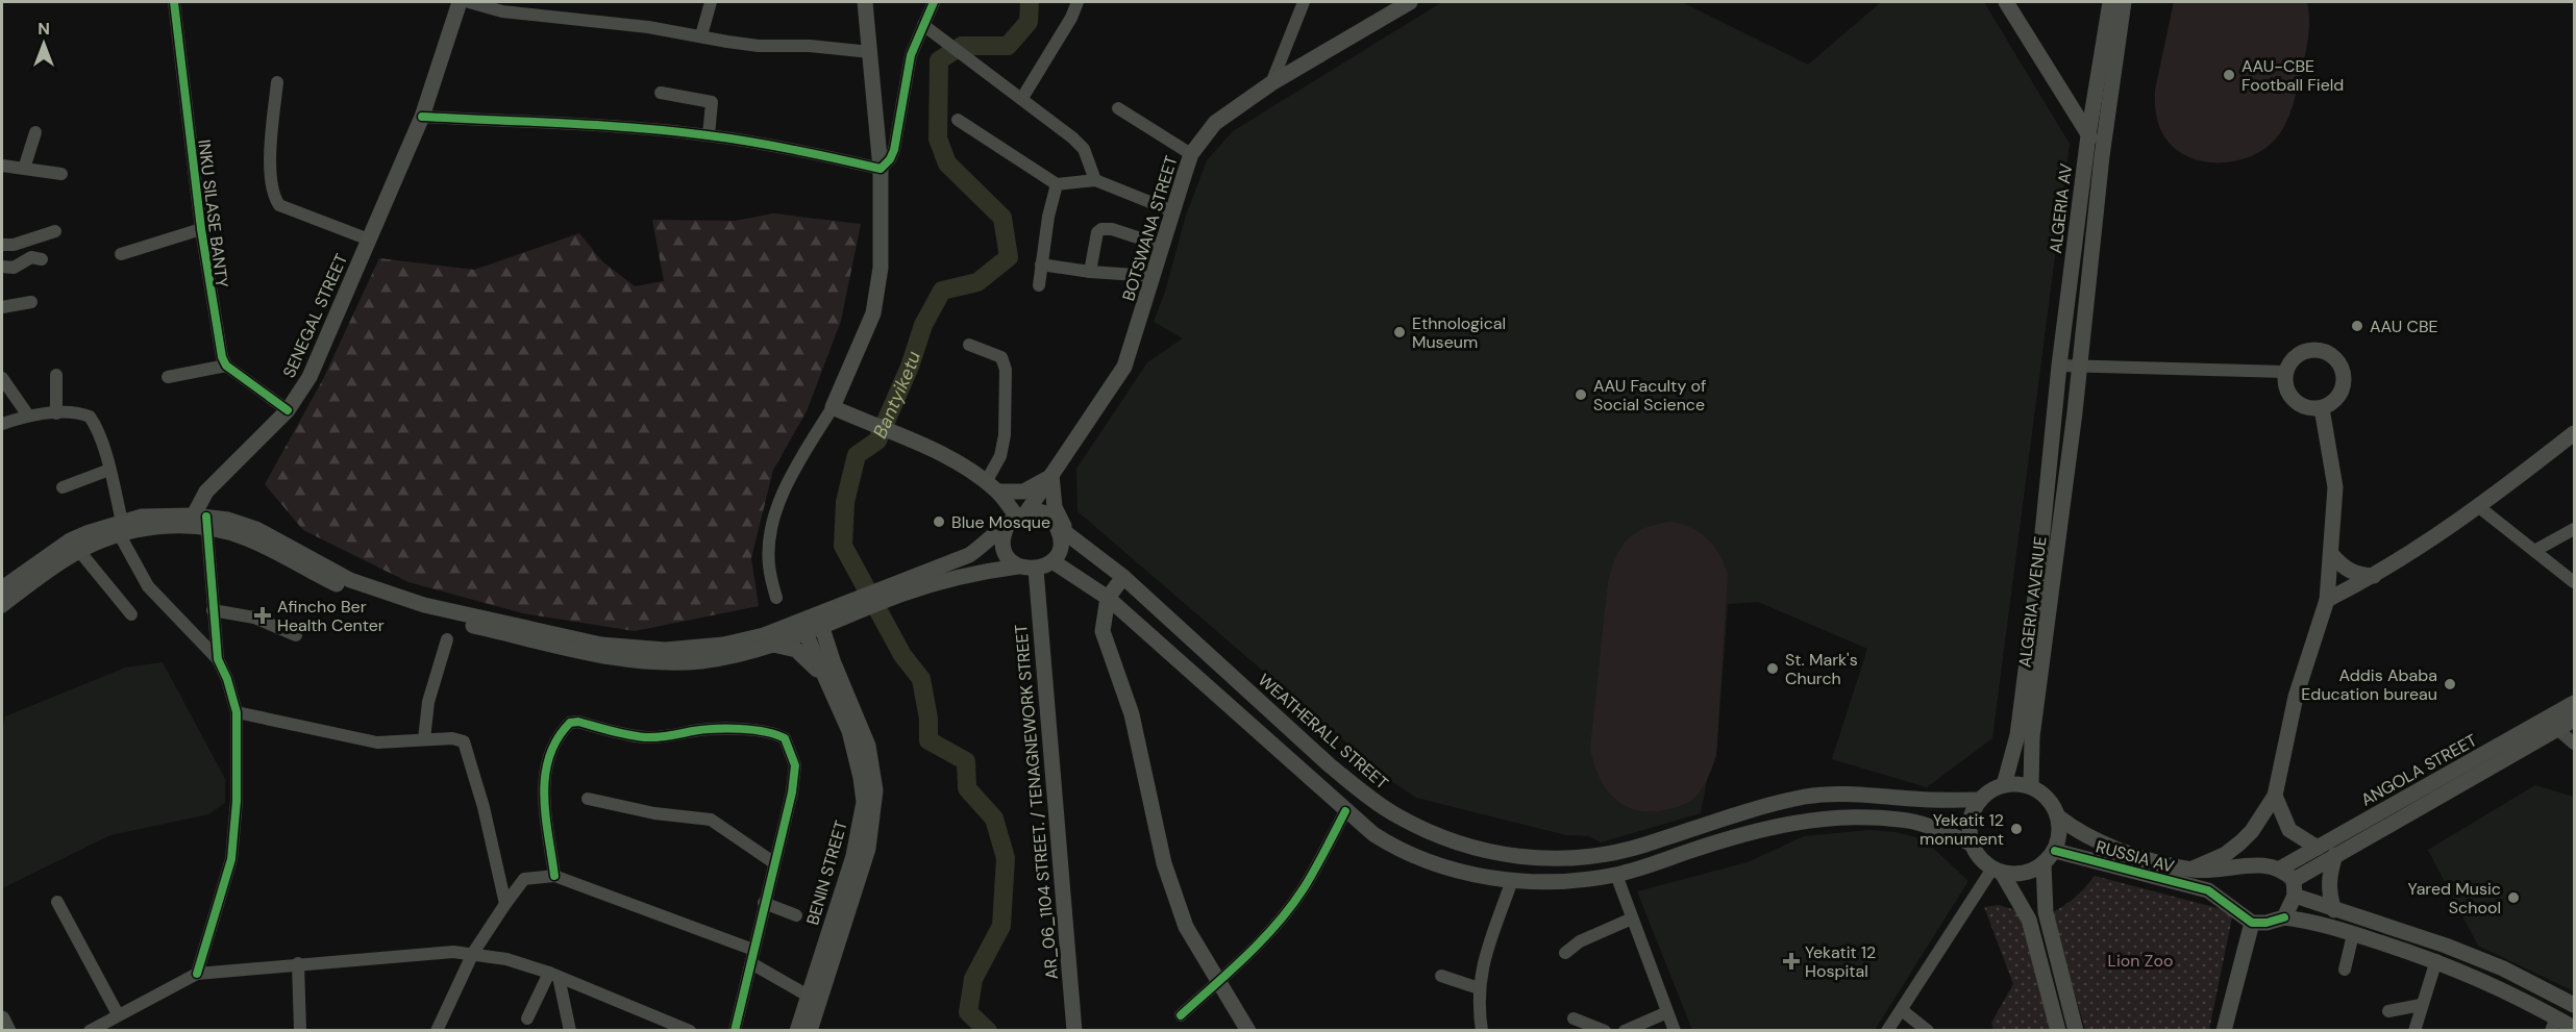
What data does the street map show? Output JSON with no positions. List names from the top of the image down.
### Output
{
  "streets": {
    "main road": [
      "ALGERIA AV",
      "BOTSWANA STREET",
      "SENEGAL STREET",
      "ALGERIA AVENUE",
      "WEATHERALL STREET",
      "ANGOLA STREET",
      "AR_06_1104 STREET. / TENAGNEWORK STREET",
      "RUSSIA AV",
      "BENIN STREET"
    ],
    "street": ["INKU SILASE BANTY"]
  },
  "crossings": [
    ["ALGERIA AV", "ALGERIA AVENUE"],
    ["BOTSWANA STREET", "WEATHERALL STREET"],
    ["BOTSWANA STREET", "AR_06_1104 STREET. / TENAGNEWORK STREET"],
    ["ALGERIA AVENUE", "WEATHERALL STREET"],
    ["ALGERIA AVENUE", "RUSSIA AV"],
    ["WEATHERALL STREET", "AR_06_1104 STREET. / TENAGNEWORK STREET"],
    ["WEATHERALL STREET", "RUSSIA AV"],
    ["ANGOLA STREET", "RUSSIA AV"]
  ],
  "water": ["Bantyiketu"],
  "parks": ["Lion Zoo"],
  "places": {
    "other": [
      "AAU-CBE Football Field",
      "AAU CBE",
      "Ethnological Museum",
      "AAU Faculty of Social Science",
      "Blue Mosque",
      "St. Mark's Church",
      "Addis Ababa Education bureau",
      "Yekatit 12 monument",
      "Yared Music School"
    ],
    "health": ["Afincho Ber Health Center", "Yekatit 12 Hospital"]
  },
  "north": "top"
}
